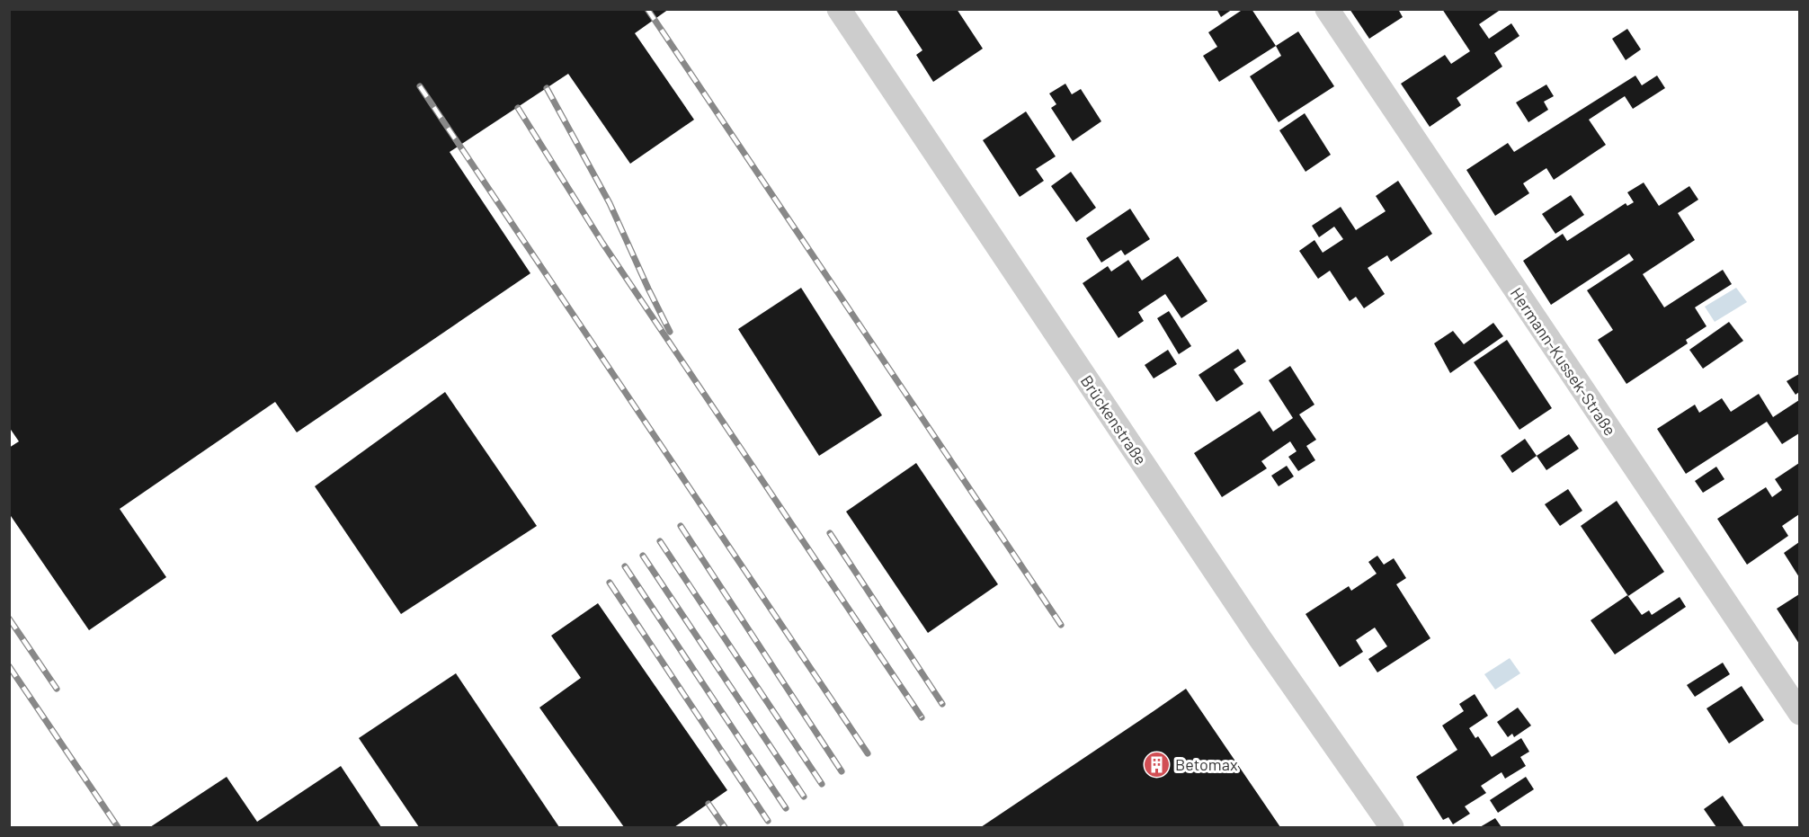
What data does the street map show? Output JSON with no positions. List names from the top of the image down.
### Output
{
  "streets": {
    "street": ["Hermann-Kussek-Straße", "Brückenstraße"]
  },
  "places": {
    "building": ["Betomax"]
  }
}
